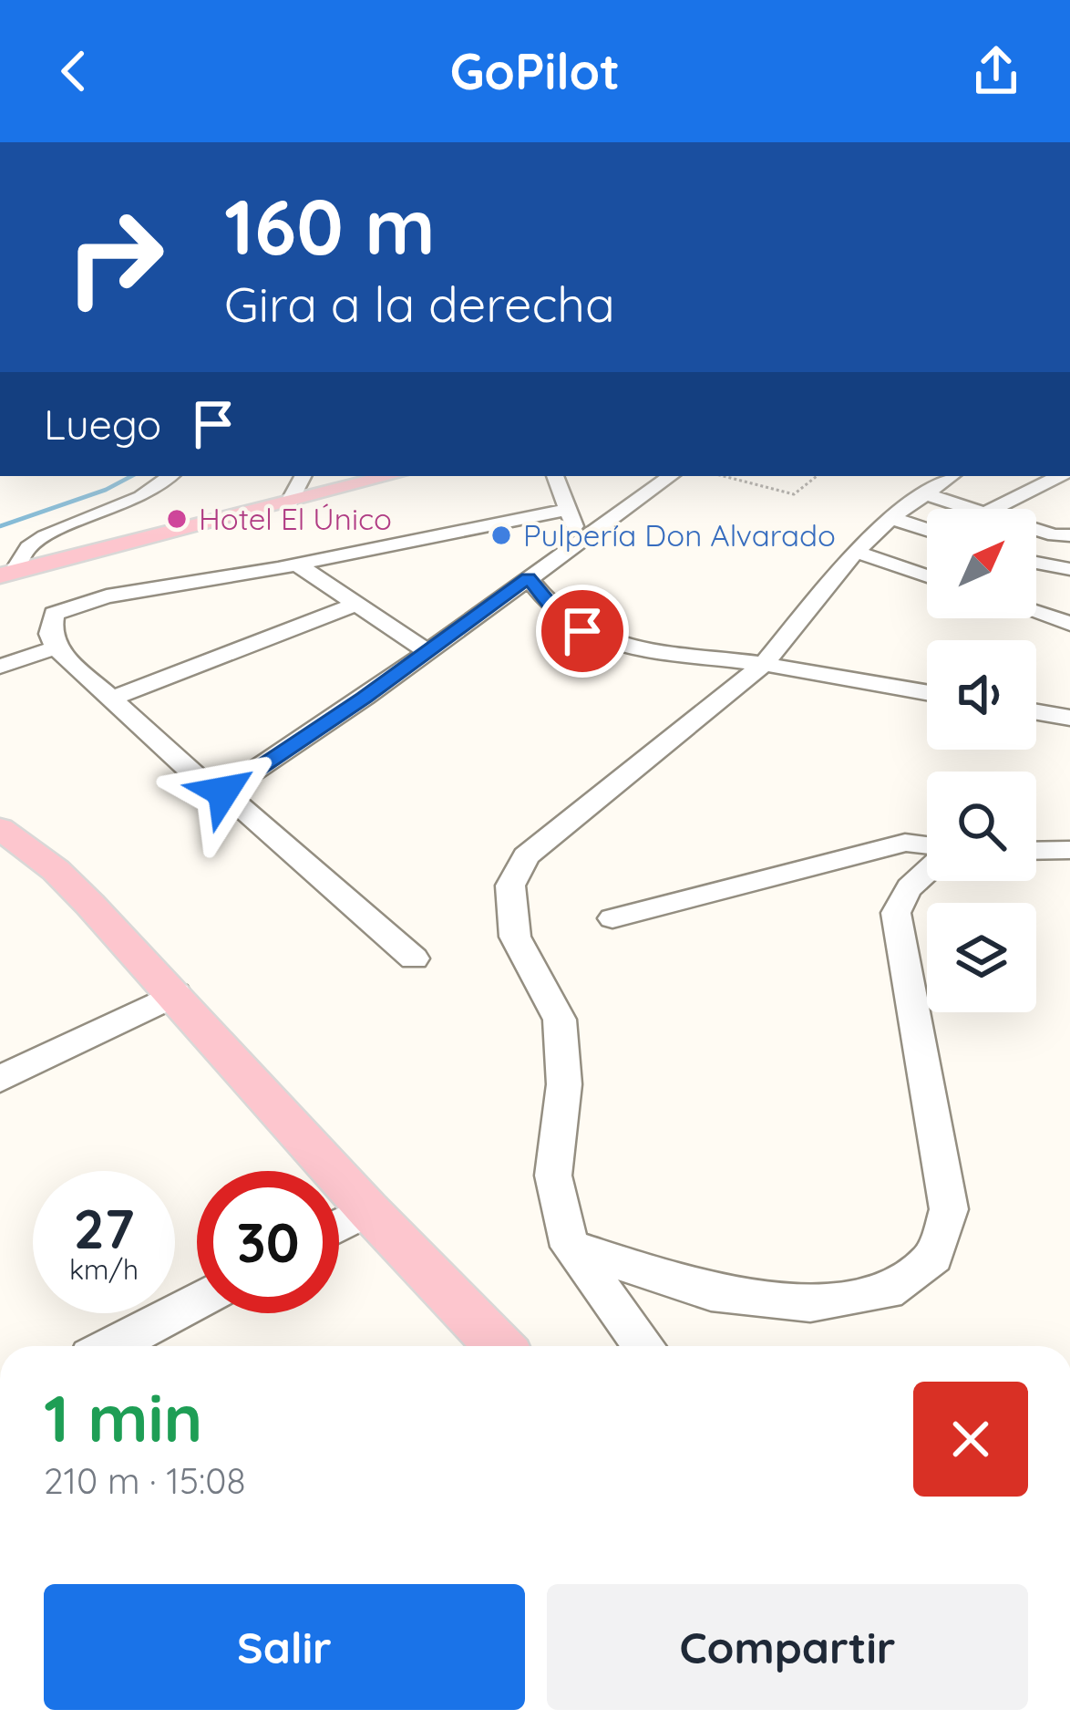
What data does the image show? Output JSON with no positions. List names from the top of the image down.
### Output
{
  "places": ["Hotel El Único", "Pulpería Don Alvarado"],
  "north": "top right",
  "page": {
    "header": "GoPilot",
    "turn": ["160 m", "Gira a la derecha"],
    "then": "Luego",
    "speed": "27 km/h",
    "limit": "30",
    "heading": ["1 min", "210 m · 15:08"],
    "buttons": ["Salir", "Compartir"]
  }
}
